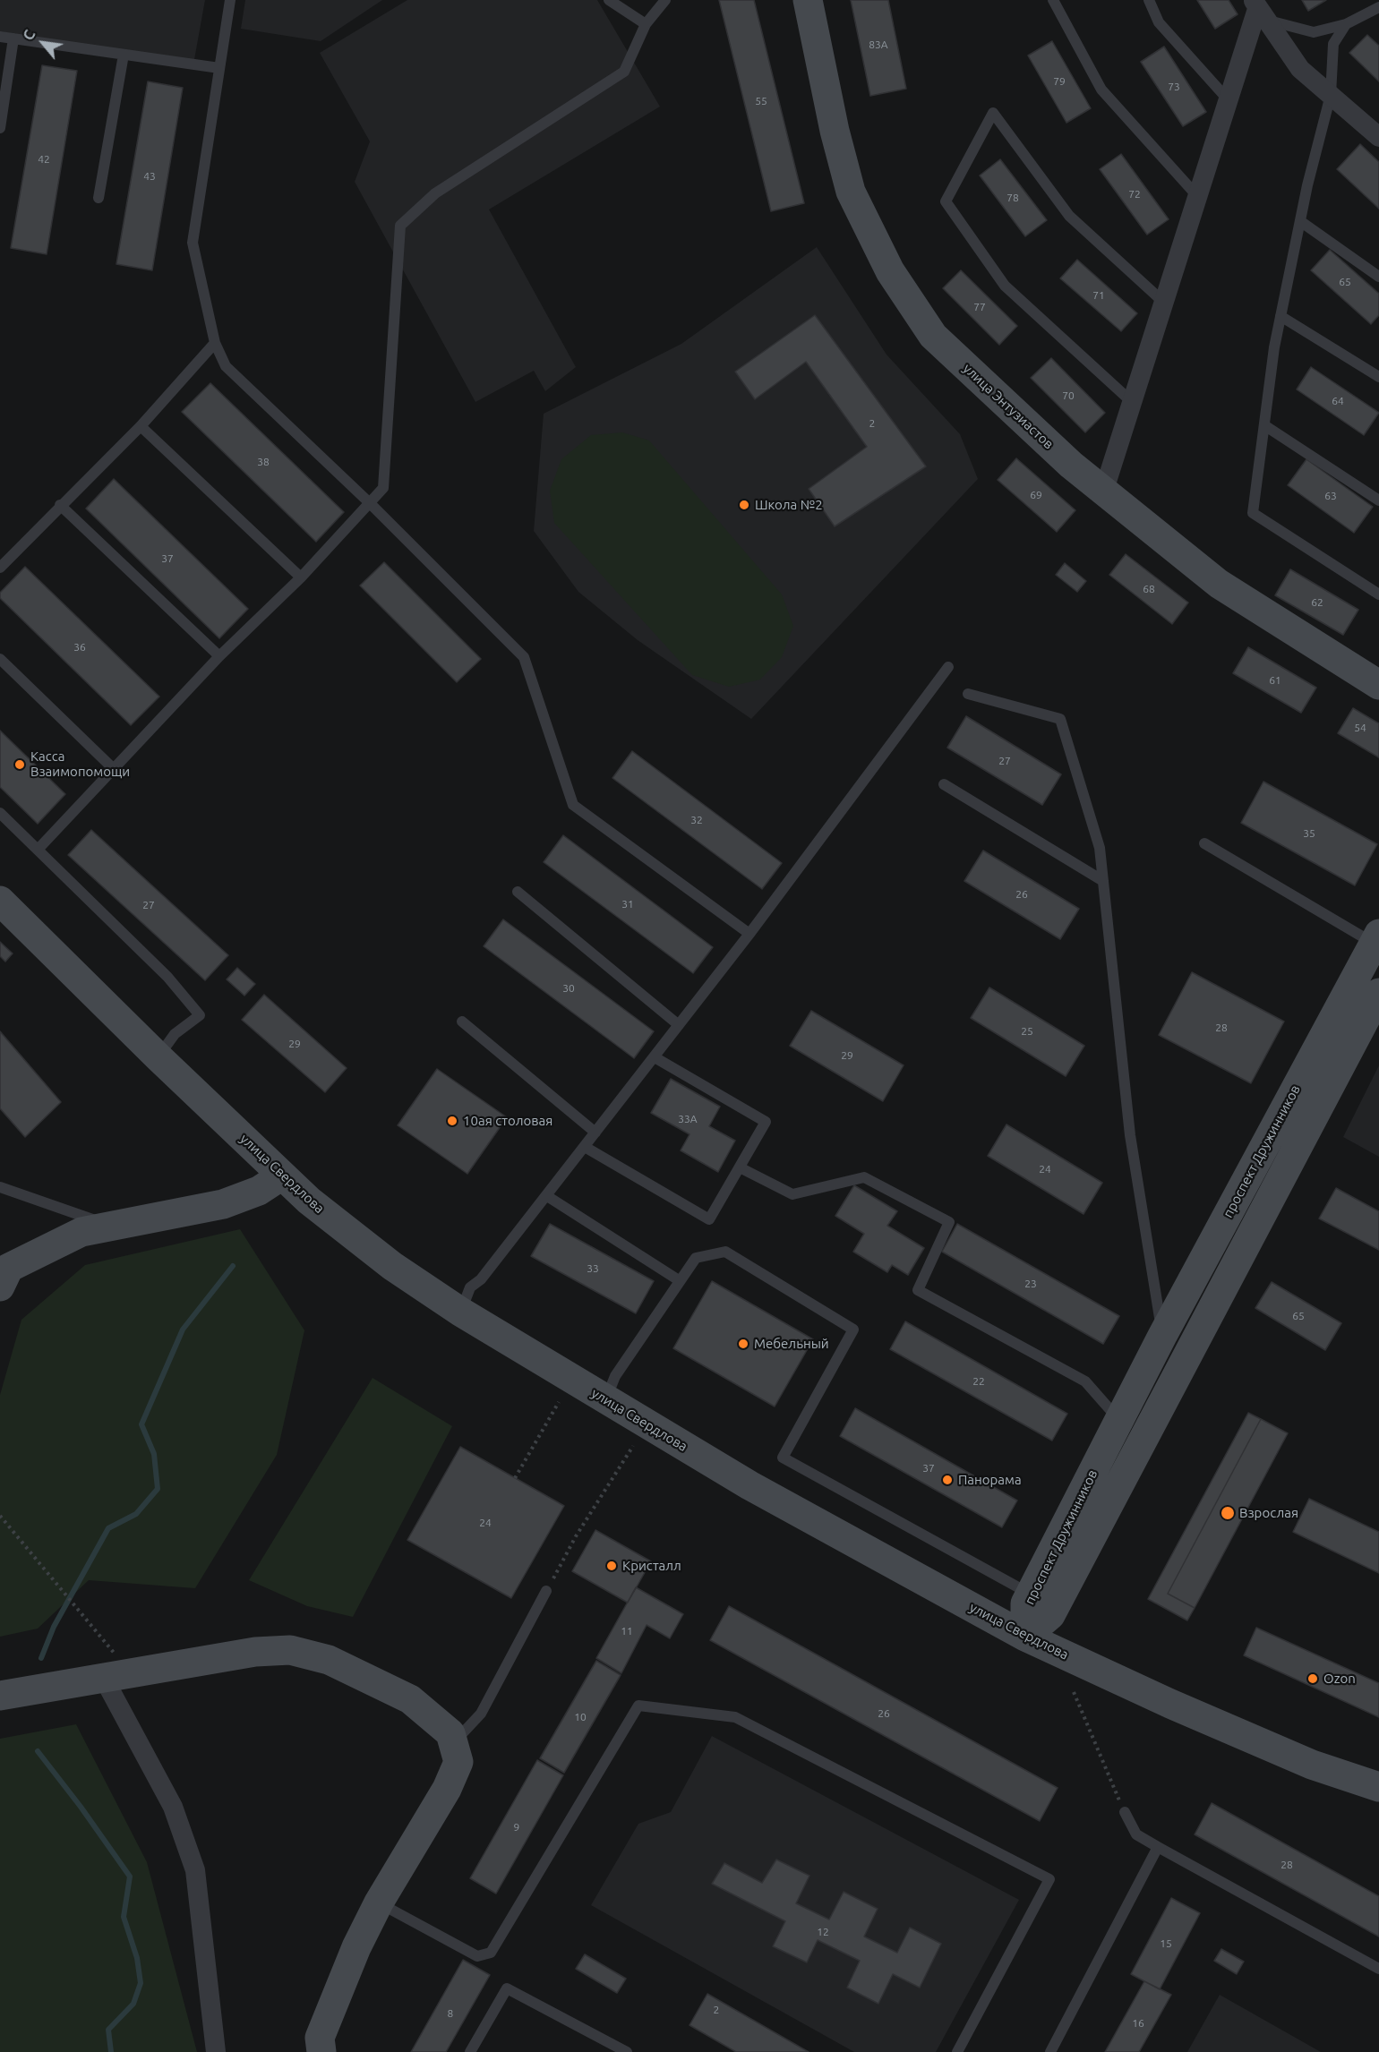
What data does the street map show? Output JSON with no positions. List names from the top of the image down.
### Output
{
  "streets": {
    "street": ["улица Энтузиастов", "проспект Дружинников", "улица Свердлова"]
  },
  "crossings": [
    ["проспект Дружинников", "улица Свердлова"]
  ],
  "places": [
    "Школа №2",
    "Касса Взаимопомощи",
    "10ая столовая",
    "Мебельный",
    "Панорама",
    "Взрослая",
    "Кристалл",
    "Ozon"
  ],
  "house_numbers": [
    "83А",
    "79",
    "73",
    "55",
    "42",
    "43",
    "72",
    "78",
    "65",
    "71",
    "77",
    "70",
    "64",
    "2",
    "38",
    "69",
    "63",
    "37",
    "68",
    "62",
    "36",
    "61",
    "54",
    "27",
    "32",
    "35",
    "26",
    "31",
    "27",
    "30",
    "28",
    "25",
    "29",
    "29",
    "33А",
    "24",
    "33",
    "23",
    "65",
    "22",
    "37",
    "24",
    "11",
    "26",
    "10",
    "9",
    "28",
    "12",
    "15",
    "2",
    "8",
    "16"
  ],
  "north": "top left"
}
